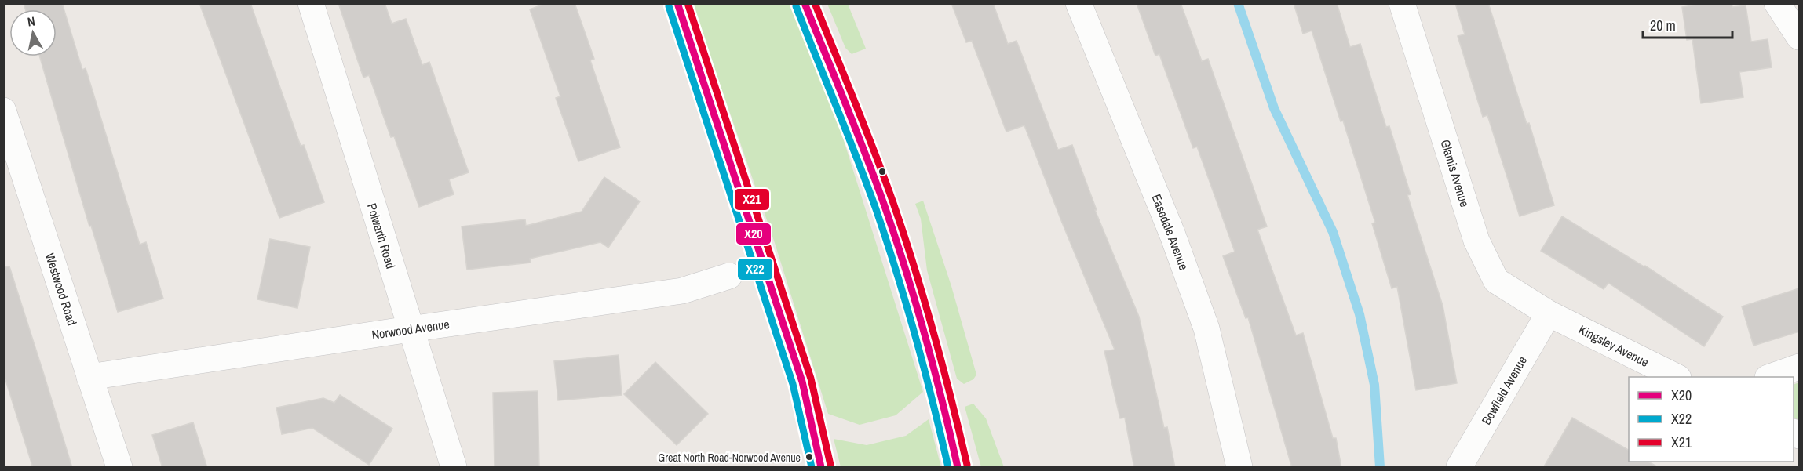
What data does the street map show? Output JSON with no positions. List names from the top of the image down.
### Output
{
  "streets": {
    "street": [
      "Glamis Avenue",
      "Easedale Avenue",
      "Polwarth Road",
      "Westwood Road",
      "Norwood Avenue",
      "Kingsley Avenue",
      "Bowfield Avenue"
    ]
  },
  "crossings": [
    ["Glamis Avenue", "Kingsley Avenue"],
    ["Glamis Avenue", "Bowfield Avenue"],
    ["Polwarth Road", "Norwood Avenue"],
    ["Westwood Road", "Norwood Avenue"],
    ["Kingsley Avenue", "Bowfield Avenue"]
  ],
  "places": ["Great North Road-Norwood Avenue"],
  "lines": ["transit line X20", "transit line X21", "transit line X22"],
  "legend": ["X20", "X22", "X21"],
  "scale_bar": "20 m",
  "north": "top"
}
